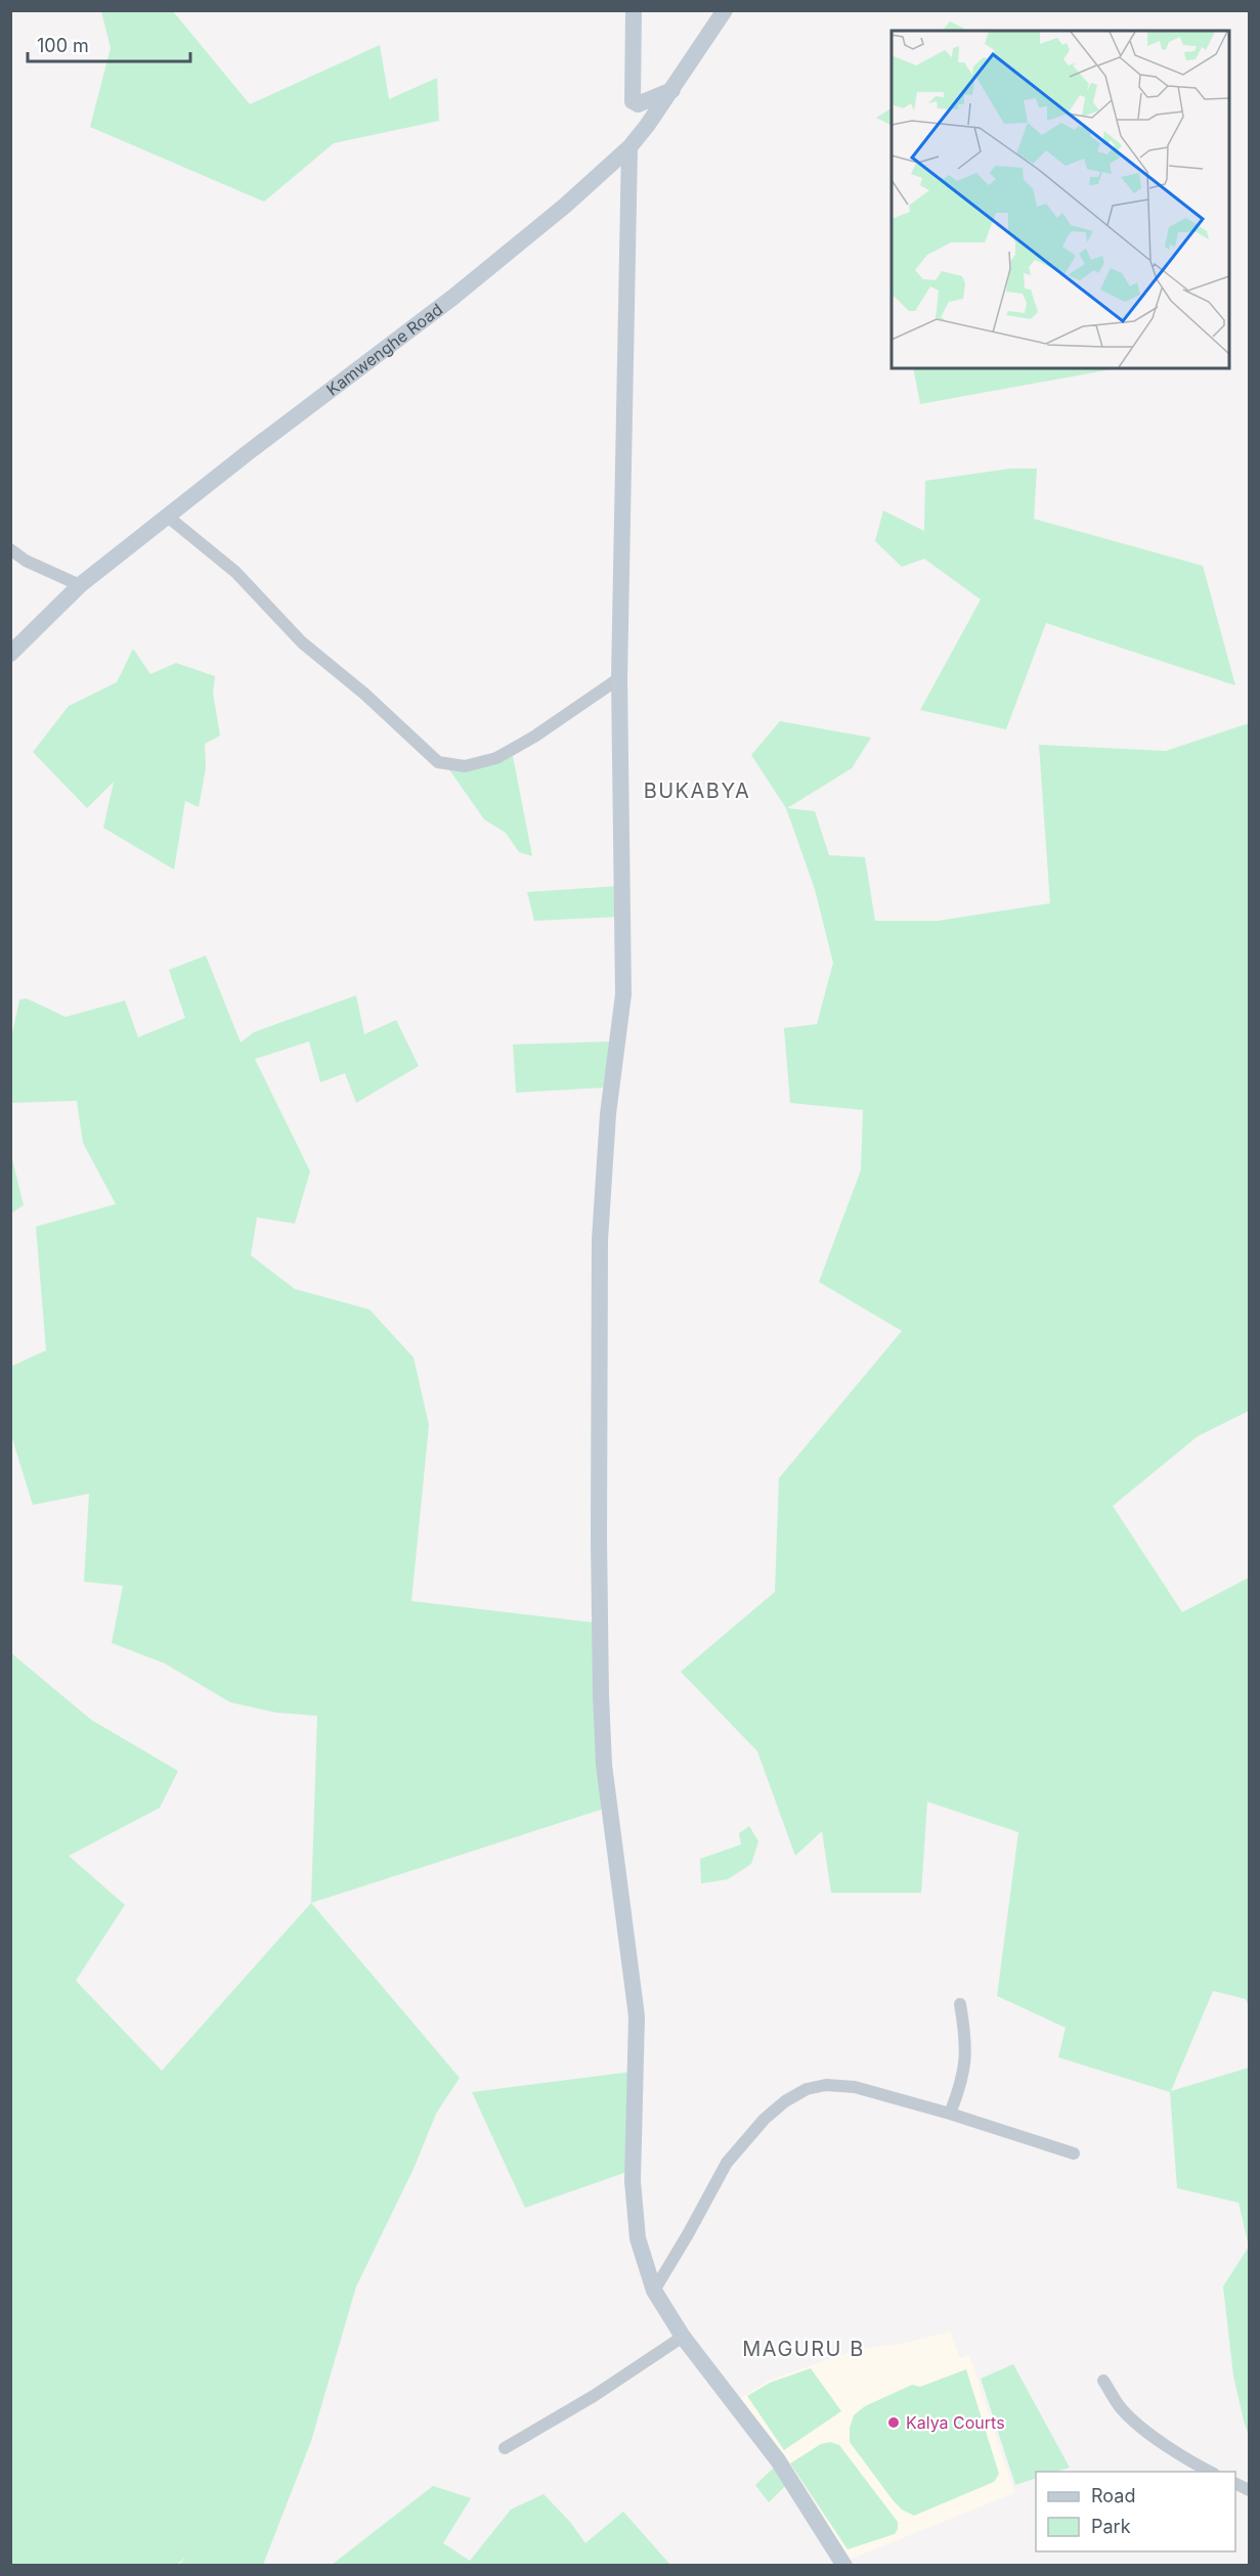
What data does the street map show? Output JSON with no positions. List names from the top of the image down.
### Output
{
  "streets": {
    "street": ["Kamwenghe Road"]
  },
  "districts": ["BUKABYA", "MAGURU B"],
  "places": ["Kalya Courts"],
  "legend": ["Road", "Park"],
  "scale_bar": "100 m"
}
